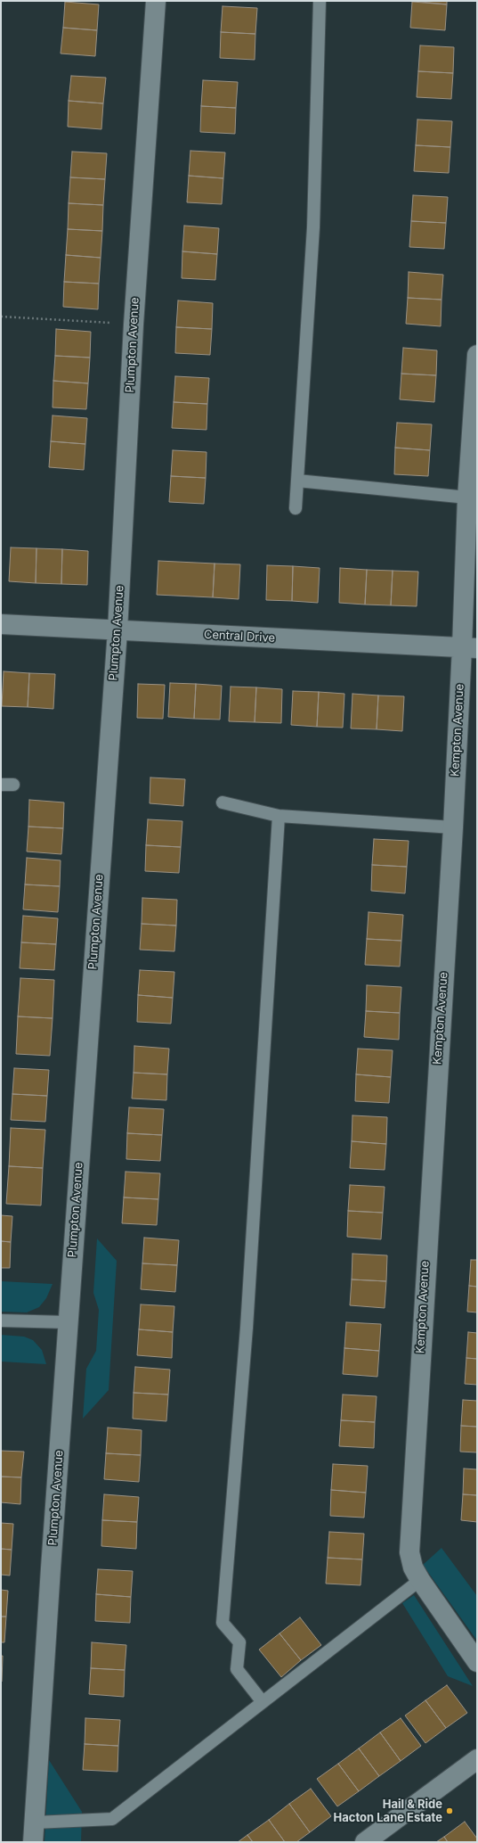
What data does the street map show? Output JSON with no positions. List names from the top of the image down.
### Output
{
  "streets": {
    "street": ["Plumpton Avenue", "Central Drive", "Kempton Avenue"]
  },
  "crossings": [
    ["Plumpton Avenue", "Central Drive"],
    ["Central Drive", "Kempton Avenue"]
  ],
  "places": ["Hail & Ride Hacton Lane Estate"]
}
